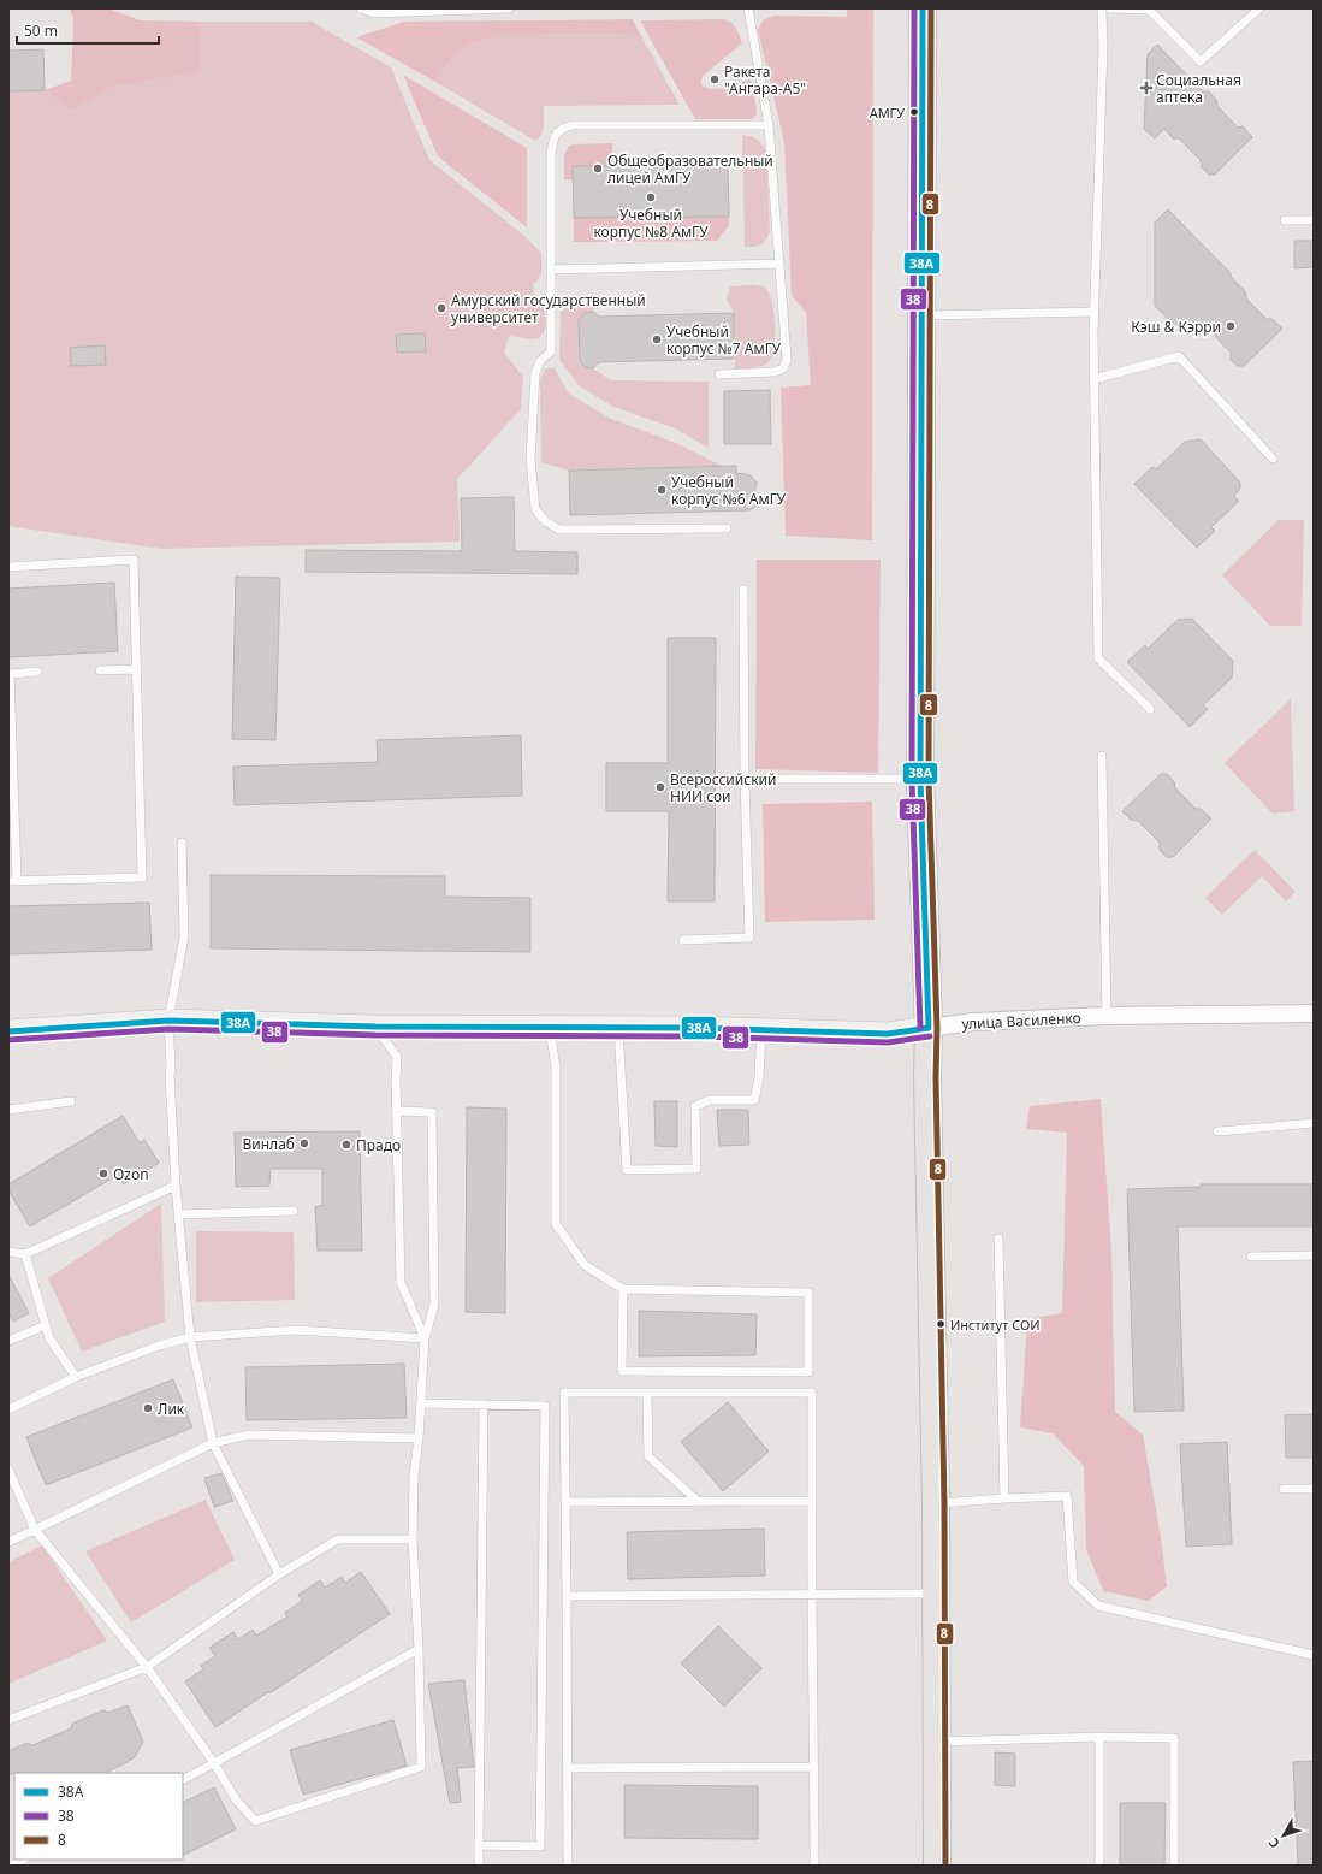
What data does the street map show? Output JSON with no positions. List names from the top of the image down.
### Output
{
  "streets": {
    "main road": ["улица Василенко"]
  },
  "places": {
    "other": [
      "Ракета \"Ангара-А5\"",
      "АМГУ",
      "Общеобразовательный лицей АмГУ",
      "Учебный корпус №8 АмГУ",
      "Амурский государственный университет",
      "Кэш & Кэрри",
      "Учебный корпус №7 АмГУ",
      "Учебный корпус №6 АмГУ",
      "Всероссийский НИИ сои",
      "Винлаб",
      "Прадо",
      "Ozon",
      "Институт СОИ",
      "Лик"
    ],
    "health": ["Социальная аптека"]
  },
  "lines": ["transit line 38А", "transit line 38", "transit line 8"],
  "legend": ["38А", "38", "8"],
  "scale_bar": "50 m",
  "north": "bottom left"
}
